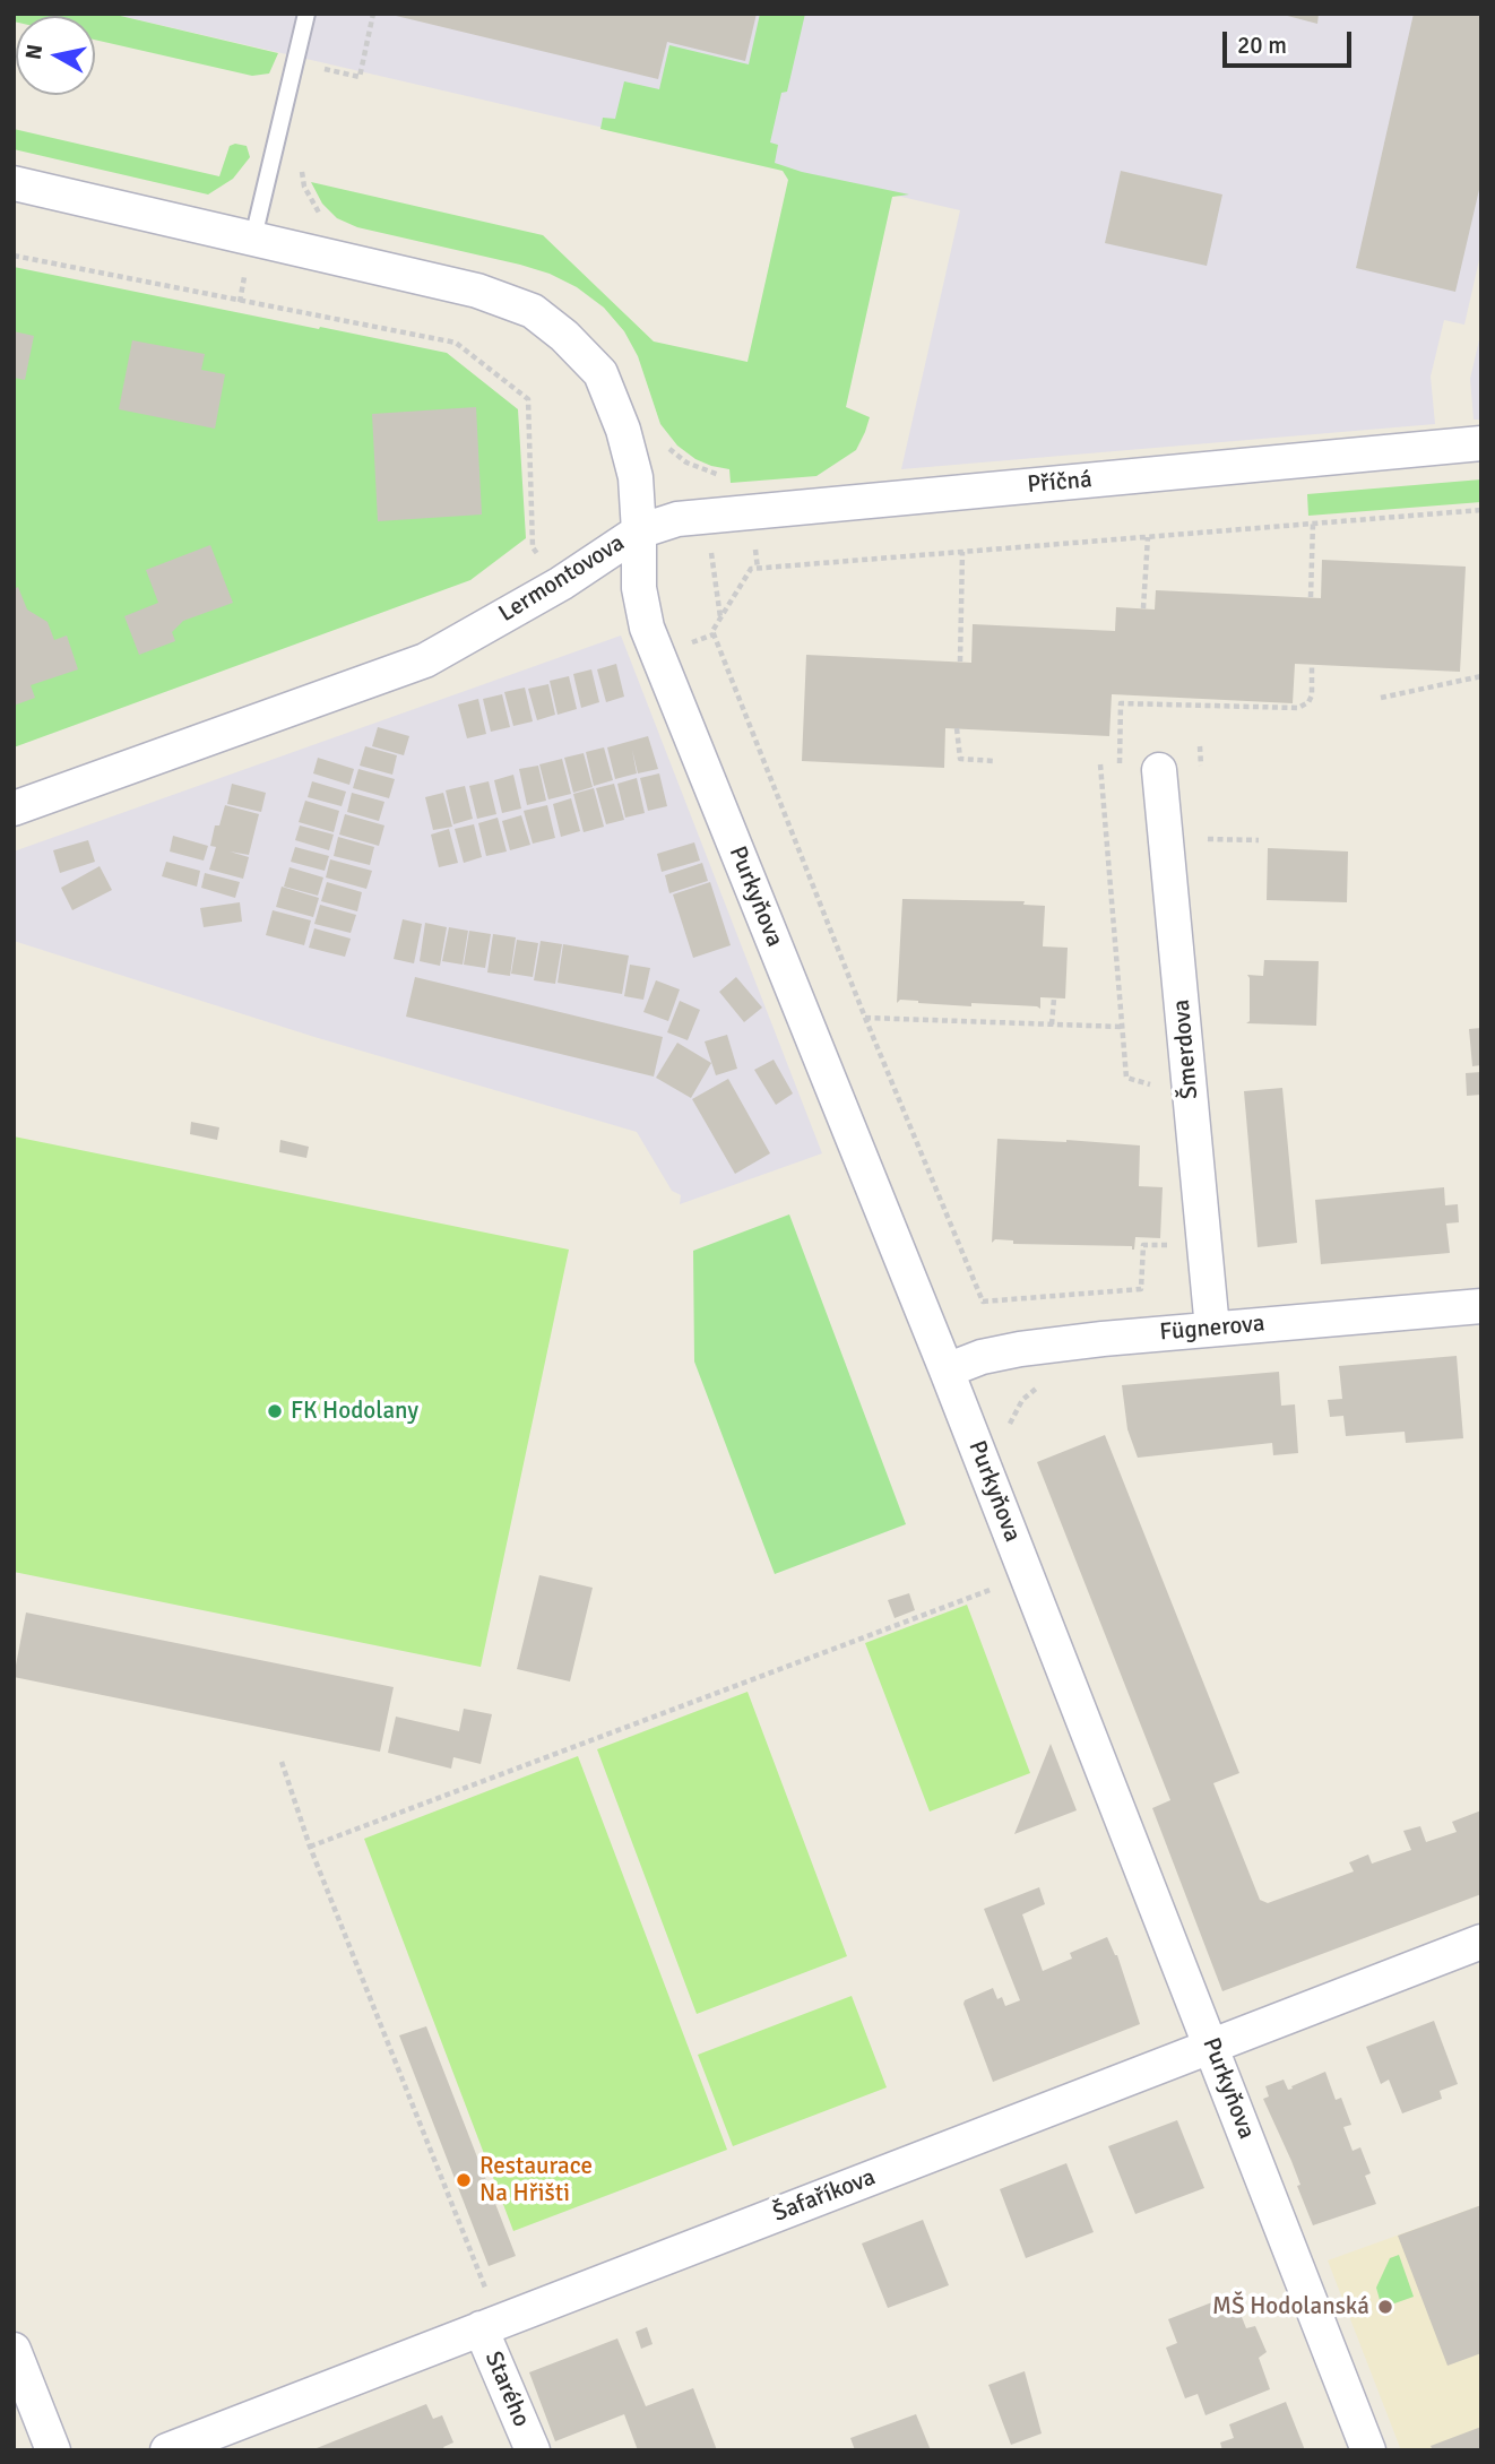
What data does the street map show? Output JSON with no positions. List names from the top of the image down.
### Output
{
  "streets": {
    "street": [
      "Příčná",
      "Lermontovova",
      "Purkyňova",
      "Šmerdova",
      "Fügnerova",
      "Šafaříkova",
      "Starého"
    ]
  },
  "crossings": [
    ["Příčná", "Lermontovova"],
    ["Příčná", "Purkyňova"],
    ["Lermontovova", "Purkyňova"],
    ["Purkyňova", "Fügnerova"],
    ["Purkyňova", "Šafaříkova"],
    ["Šmerdova", "Fügnerova"],
    ["Šafaříkova", "Starého"]
  ],
  "places": ["FK Hodolany", "Restaurace Na Hřišti", "MŠ Hodolanská"],
  "scale_bar": "20 m",
  "north": "left"
}
